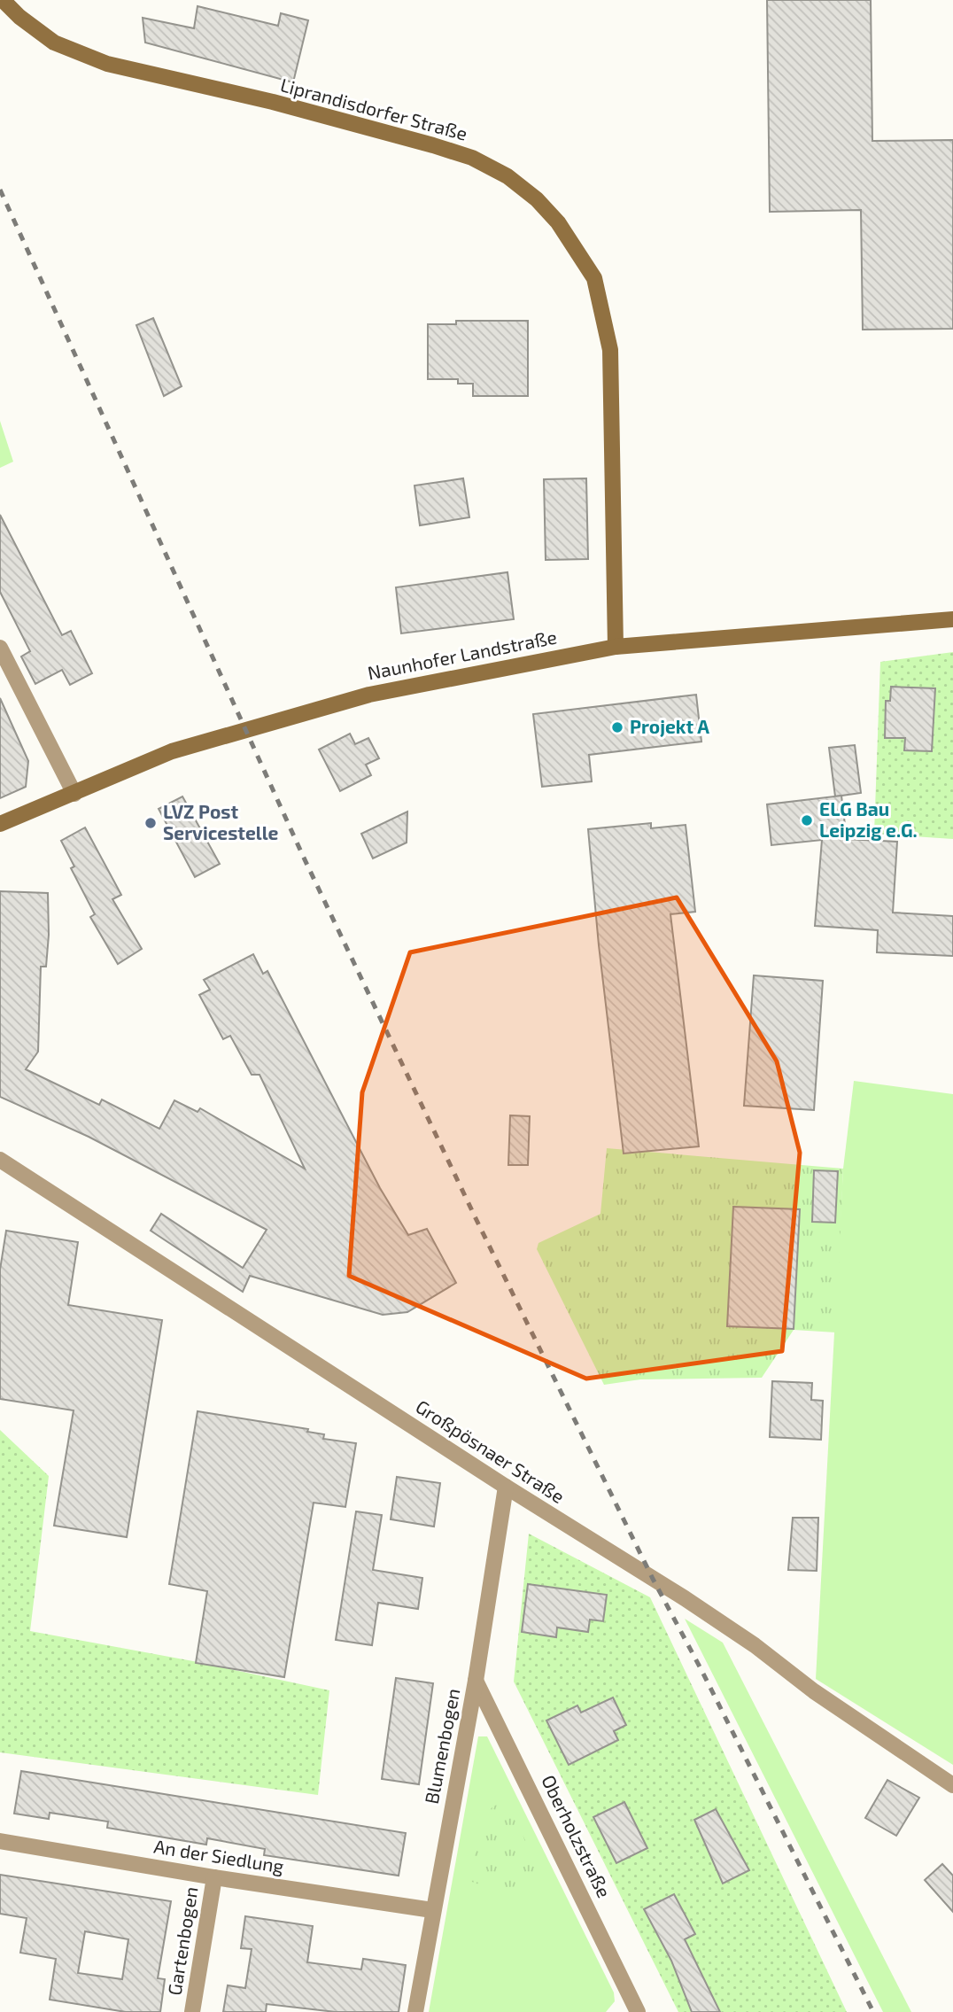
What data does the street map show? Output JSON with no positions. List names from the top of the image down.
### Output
{
  "streets": {
    "street": [
      "Liprandisdorfer Straße",
      "Naunhofer Landstraße",
      "Großpösnaer Straße",
      "Blumenbogen",
      "Oberholzstraße",
      "An der Siedlung",
      "Gartenbogen"
    ]
  },
  "crossings": [
    ["Liprandisdorfer Straße", "Naunhofer Landstraße"],
    ["Großpösnaer Straße", "Blumenbogen"],
    ["Blumenbogen", "Oberholzstraße"],
    ["Blumenbogen", "An der Siedlung"],
    ["An der Siedlung", "Gartenbogen"]
  ],
  "places": ["Projekt A", "ELG Bau Leipzig e.G.", "LVZ Post Servicestelle"]
}
